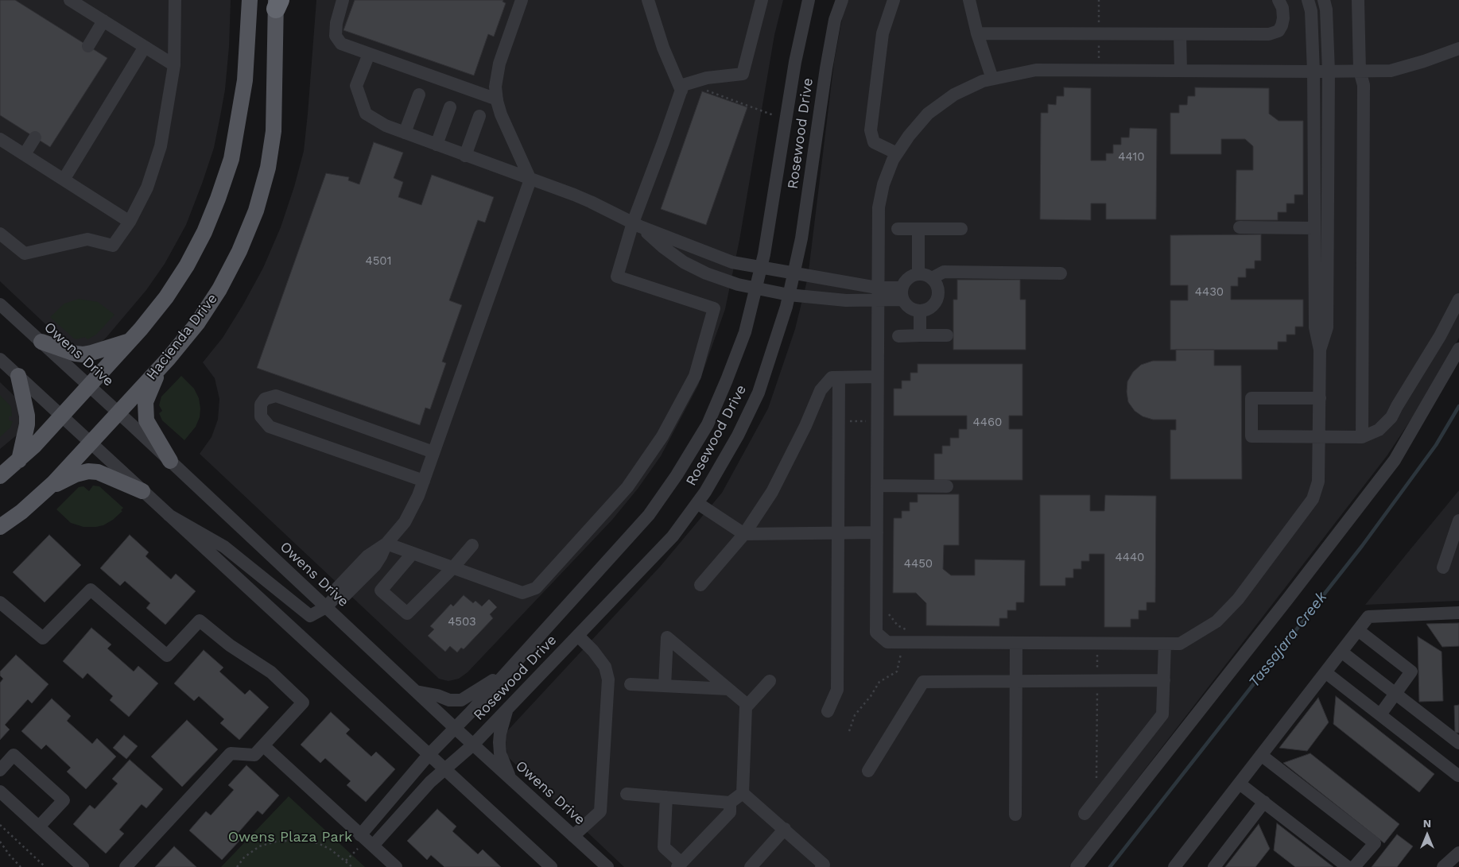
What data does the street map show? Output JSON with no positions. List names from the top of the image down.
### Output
{
  "streets": {
    "main road": ["Hacienda Drive"],
    "street": ["Rosewood Drive", "Owens Drive"]
  },
  "crossings": [
    ["Rosewood Drive", "Owens Drive"],
    ["Hacienda Drive", "Owens Drive"]
  ],
  "water": ["Tassajara Creek"],
  "parks": ["Owens Plaza Park"],
  "house_numbers": [
    "4410",
    "4501",
    "4430",
    "4460",
    "4440",
    "4450",
    "4503"
  ],
  "north": "top"
}
